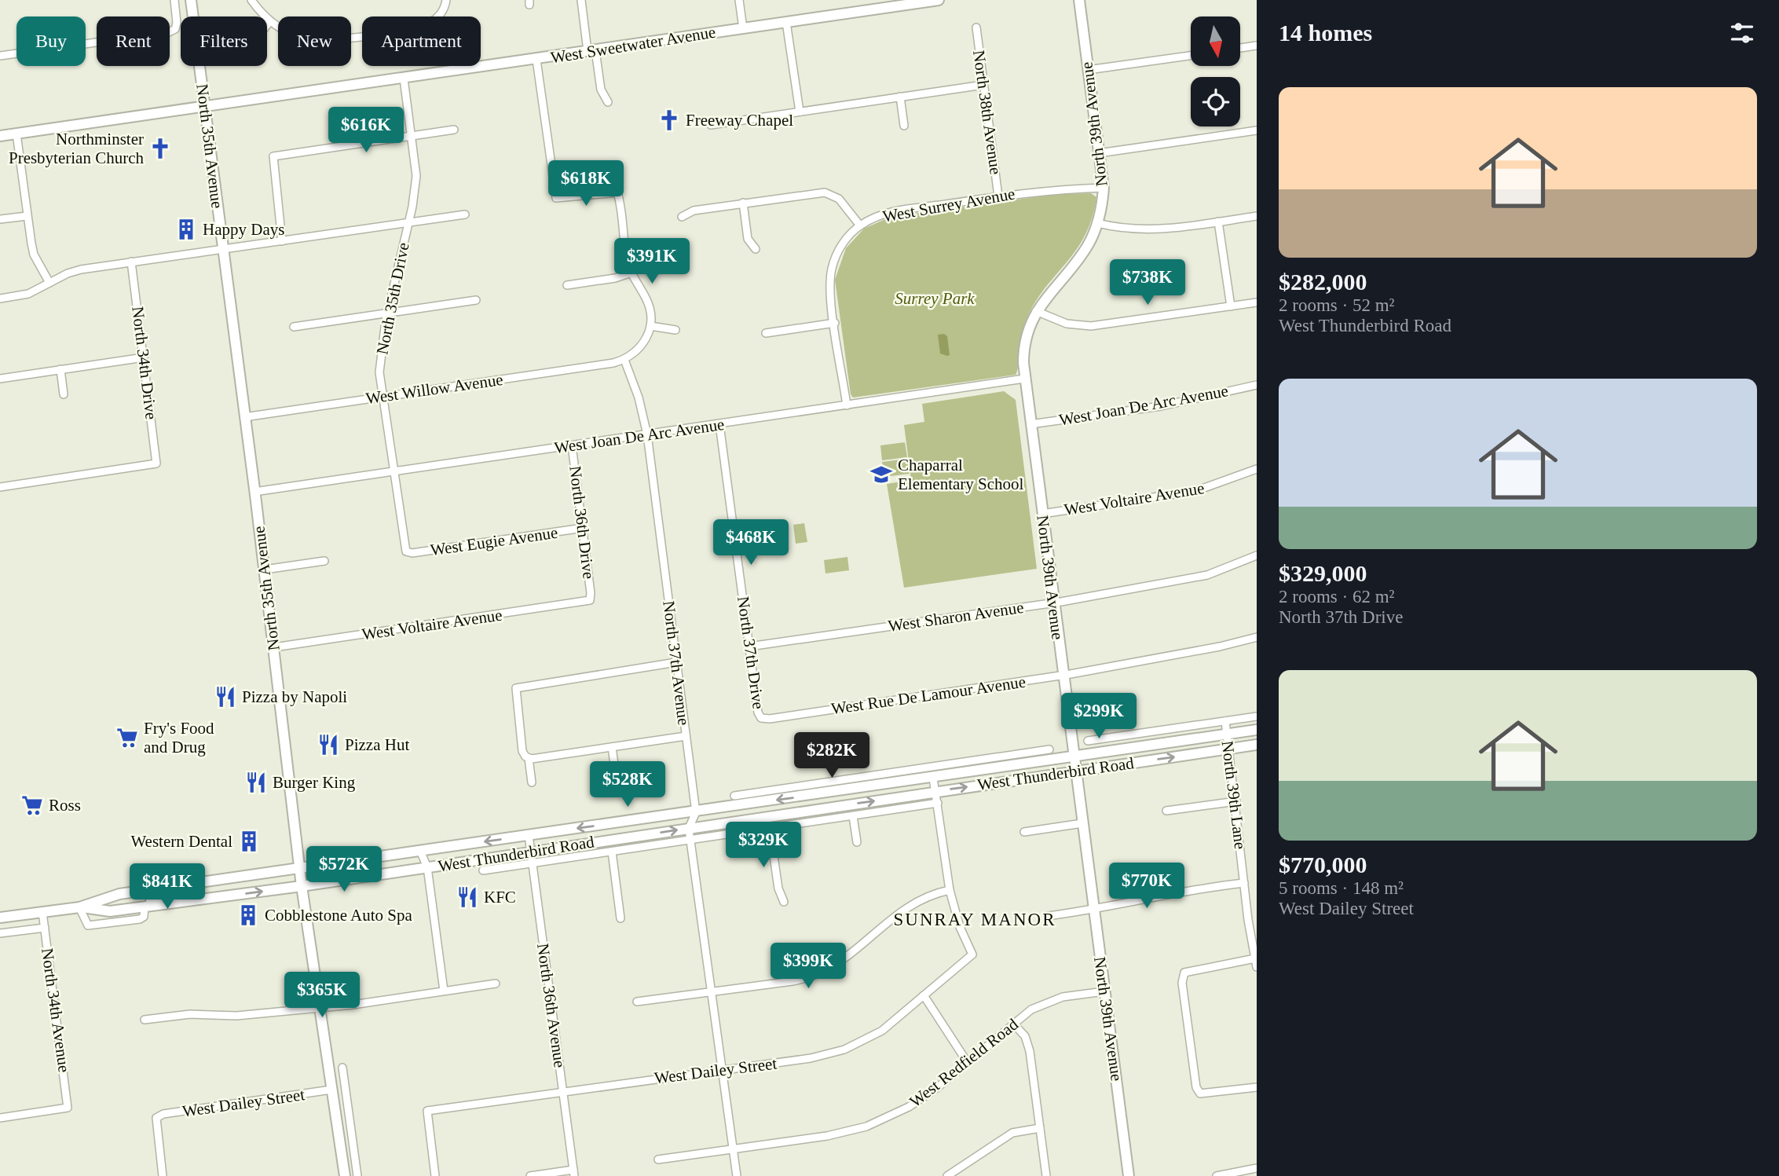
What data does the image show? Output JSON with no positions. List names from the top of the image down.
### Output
{
  "streets": {
    "main road": [
      "West Sweetwater Avenue",
      "North 39th Avenue",
      "North 35th Avenue",
      "West Thunderbird Road"
    ],
    "street": [
      "North 38th Avenue",
      "West Surrey Avenue",
      "North 35th Drive",
      "North 34th Drive",
      "West Willow Avenue",
      "West Joan De Arc Avenue",
      "West Voltaire Avenue",
      "North 36th Drive",
      "West Eugie Avenue",
      "West Sharon Avenue",
      "North 37th Drive",
      "North 37th Avenue",
      "West Rue De Lamour Avenue",
      "North 39th Lane",
      "North 36th Avenue",
      "North 34th Avenue",
      "West Redfield Road",
      "West Dailey Street"
    ]
  },
  "crossings": [
    ["West Sweetwater Avenue", "North 35th Avenue"],
    ["West Sweetwater Avenue", "North 35th Drive"],
    ["North 38th Avenue", "West Surrey Avenue"],
    ["North 39th Avenue", "West Surrey Avenue"],
    ["North 39th Avenue", "West Joan De Arc Avenue"],
    ["North 39th Avenue", "West Voltaire Avenue"],
    ["North 39th Avenue", "West Sharon Avenue"],
    ["North 39th Avenue", "West Rue De Lamour Avenue"],
    ["North 39th Avenue", "West Thunderbird Road"],
    ["North 39th Avenue", "West Redfield Road"],
    ["North 35th Avenue", "West Willow Avenue"],
    ["North 35th Avenue", "West Joan De Arc Avenue"],
    ["North 35th Avenue", "West Voltaire Avenue"],
    ["North 35th Avenue", "West Thunderbird Road"],
    ["North 35th Avenue", "West Dailey Street"],
    ["North 35th Drive", "West Willow Avenue"],
    ["North 35th Drive", "West Joan De Arc Avenue"],
    ["North 35th Drive", "West Eugie Avenue"],
    ["West Willow Avenue", "North 37th Avenue"],
    ["West Joan De Arc Avenue", "North 36th Drive"],
    ["West Joan De Arc Avenue", "North 37th Drive"],
    ["West Joan De Arc Avenue", "North 37th Avenue"],
    ["West Voltaire Avenue", "North 36th Drive"],
    ["North 36th Drive", "West Eugie Avenue"],
    ["West Sharon Avenue", "North 37th Drive"],
    ["North 37th Drive", "West Rue De Lamour Avenue"],
    ["North 37th Avenue", "West Thunderbird Road"],
    ["West Thunderbird Road", "North 39th Lane"],
    ["West Thunderbird Road", "North 36th Avenue"],
    ["West Thunderbird Road", "North 34th Avenue"],
    ["North 36th Avenue", "West Dailey Street"]
  ],
  "districts": ["SUNRAY MANOR"],
  "parks": ["Surrey Park"],
  "places": {
    "church": ["Freeway Chapel", "Northminster Presbyterian Church"],
    "building": ["Happy Days", "Western Dental", "Cobblestone Auto Spa"],
    "school or university": ["Chaparral Elementary School"],
    "restaurant": [
      "Pizza by Napoli",
      "Pizza Hut",
      "Burger King",
      "KFC"
    ],
    "supermarket": ["Fry's Food and Drug", "Ross"]
  },
  "north": "bottom",
  "page": {
    "heading": "14 homes",
    "chip": [
      "Buy",
      "Rent",
      "Filters",
      "New",
      "Apartment"
    ],
    "list": [
      {
        "name": "$282,000",
        "note": "2 rooms · 52 m² · West Thunderbird Road"
      },
      {
        "name": "$329,000",
        "note": "2 rooms · 62 m² · North 37th Drive"
      },
      {
        "name": "$770,000",
        "note": "5 rooms · 148 m² · West Dailey Street"
      }
    ],
    "price": [
      "$616K",
      "$618K",
      "$391K",
      "$738K",
      "$468K",
      "$299K",
      "$282K",
      "$528K",
      "$329K",
      "$572K",
      "$770K",
      "$841K",
      "$399K",
      "$365K"
    ]
  }
}
